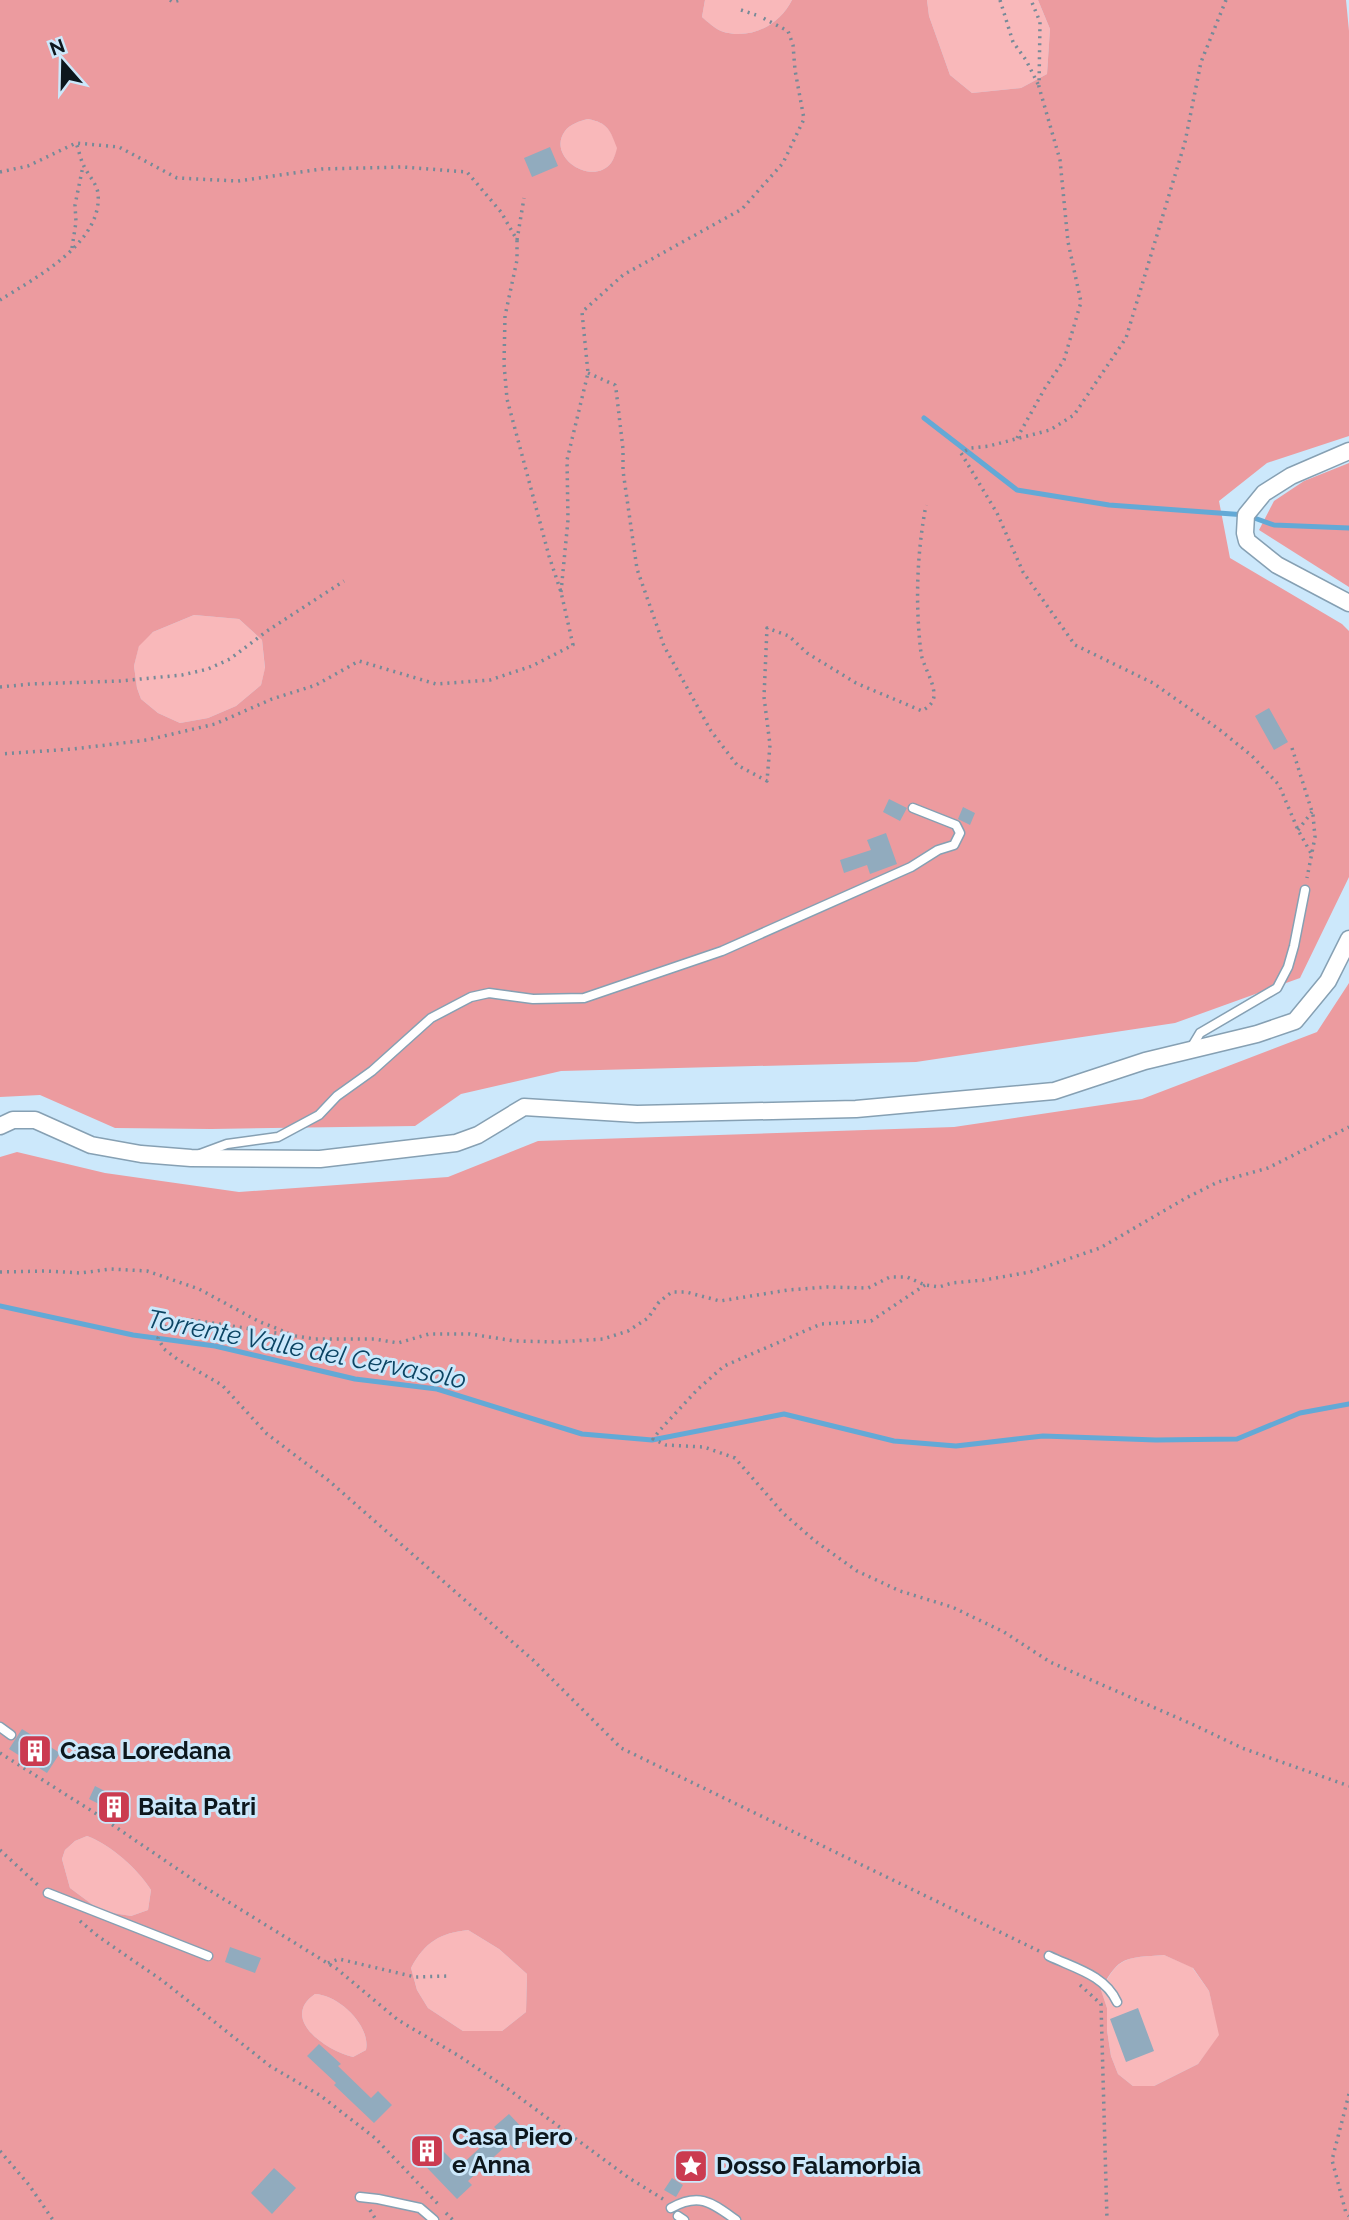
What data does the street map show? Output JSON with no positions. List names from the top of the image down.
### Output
{
  "water": ["Torrente Valle del Cervasolo"],
  "places": {
    "building": ["Casa Loredana", "Baita Patri", "Casa Piero e Anna"],
    "place": ["Dosso Falamorbia"]
  },
  "north": "top"
}
